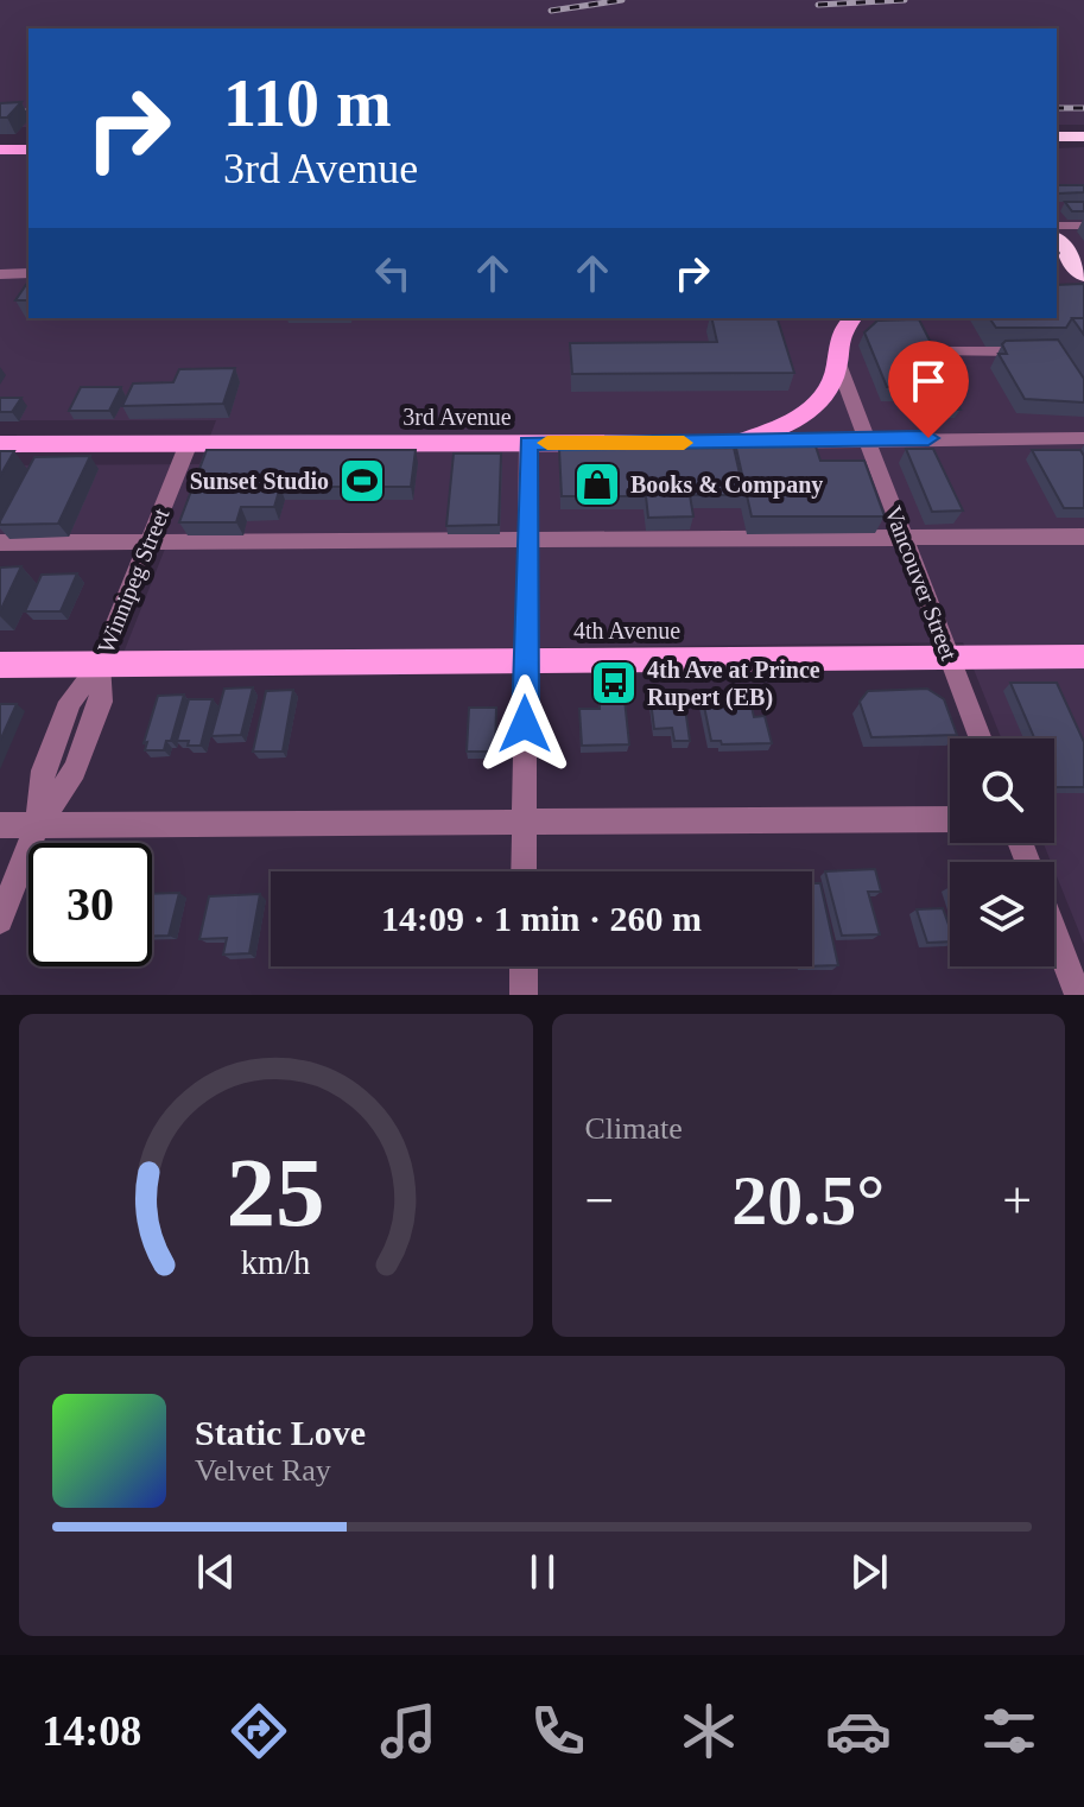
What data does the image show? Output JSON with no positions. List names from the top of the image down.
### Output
{
  "streets": {
    "main road": ["3rd Avenue", "4th Avenue"],
    "street": ["Winnipeg Street", "Vancouver Street"]
  },
  "crossings": [
    ["3rd Avenue", "Winnipeg Street"],
    ["3rd Avenue", "Vancouver Street"],
    ["Winnipeg Street", "4th Avenue"],
    ["Vancouver Street", "4th Avenue"]
  ],
  "places": {
    "sports": ["Sunset Studio"],
    "shop": ["Books & Company"],
    "bus stop": ["4th Ave at Prince Rupert (EB)"]
  },
  "page": {
    "turn": ["110 m", "3rd Avenue"],
    "limit": "30",
    "trip": "14:09 · 1 min · 260 m",
    "tile": "Climate",
    "heat": ["−", "20.5°", "+"],
    "song": ["Static Love", "Velvet Ray"],
    "tabs": "14:08",
    "gauge": ["25", "km/h"]
  }
}
